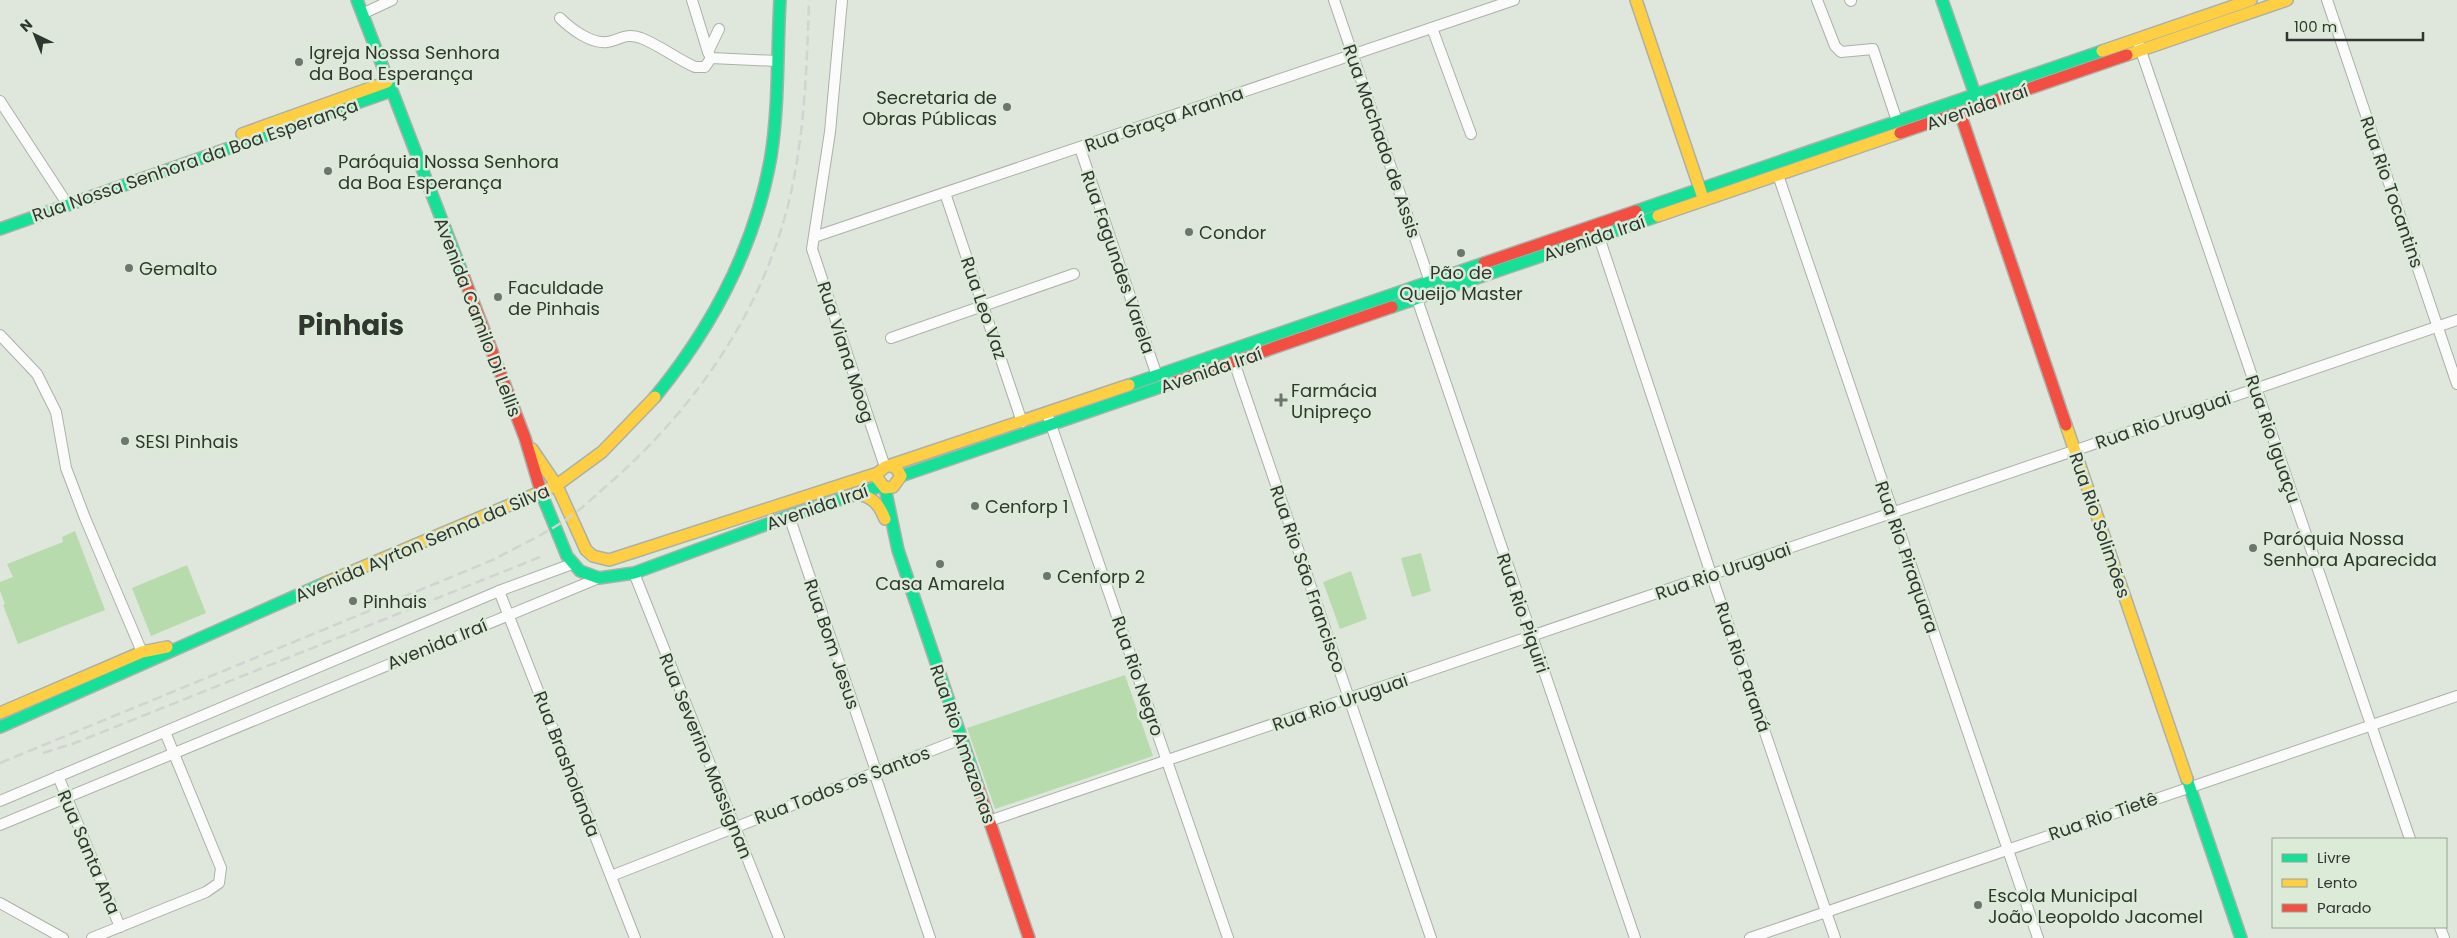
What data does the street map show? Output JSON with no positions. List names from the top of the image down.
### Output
{
  "streets": {
    "main road": [
      "Avenida Iraí",
      "Rua Nossa Senhora da Boa Esperança",
      "Avenida Camilo Di Lellis",
      "Rua Rio Solimões",
      "Avenida Ayrton Senna da Silva",
      "Rua Rio Amazonas"
    ],
    "street": [
      "Rua Graça Aranha",
      "Rua Machado de Assis",
      "Rua Rio Tocantins",
      "Rua Fagundes Varela",
      "Rua Leo Vaz",
      "Rua Viana Moog",
      "Rua Rio Uruguai",
      "Rua Rio Iguaçu",
      "Rua Rio Piraquara",
      "Rua Rio São Francisco",
      "Rua Rio Piquiri",
      "Rua Bom Jesus",
      "Rua Rio Paraná",
      "Rua Rio Negro",
      "Rua Severino Massignan",
      "Rua Brasholanda",
      "Rua Todos os Santos",
      "Rua Rio Tietê",
      "Rua Santa Ana"
    ]
  },
  "crossings": [
    ["Avenida Iraí", "Rua Machado de Assis"],
    ["Avenida Iraí", "Rua Fagundes Varela"],
    ["Avenida Iraí", "Rua Leo Vaz"],
    ["Avenida Iraí", "Avenida Camilo Di Lellis"],
    ["Avenida Iraí", "Rua Viana Moog"],
    ["Avenida Iraí", "Rua Rio Iguaçu"],
    ["Avenida Iraí", "Rua Rio Solimões"],
    ["Avenida Iraí", "Rua Rio Piraquara"],
    ["Avenida Iraí", "Rua Rio São Francisco"],
    ["Avenida Iraí", "Rua Rio Piquiri"],
    ["Avenida Iraí", "Rua Bom Jesus"],
    ["Avenida Iraí", "Rua Rio Paraná"],
    ["Avenida Iraí", "Rua Rio Negro"],
    ["Avenida Iraí", "Rua Rio Amazonas"],
    ["Avenida Iraí", "Rua Severino Massignan"],
    ["Avenida Iraí", "Rua Brasholanda"],
    ["Avenida Iraí", "Rua Santa Ana"],
    ["Rua Graça Aranha", "Rua Machado de Assis"],
    ["Rua Graça Aranha", "Rua Fagundes Varela"],
    ["Rua Graça Aranha", "Rua Leo Vaz"],
    ["Rua Graça Aranha", "Rua Viana Moog"],
    ["Rua Nossa Senhora da Boa Esperança", "Avenida Camilo Di Lellis"],
    ["Rua Rio Tocantins", "Rua Rio Uruguai"],
    ["Avenida Camilo Di Lellis", "Avenida Ayrton Senna da Silva"],
    ["Rua Viana Moog", "Rua Rio Amazonas"],
    ["Rua Rio Uruguai", "Rua Rio Iguaçu"],
    ["Rua Rio Uruguai", "Rua Rio Solimões"],
    ["Rua Rio Uruguai", "Rua Rio Piraquara"],
    ["Rua Rio Uruguai", "Rua Rio São Francisco"],
    ["Rua Rio Uruguai", "Rua Rio Piquiri"],
    ["Rua Rio Uruguai", "Rua Rio Paraná"],
    ["Rua Rio Uruguai", "Rua Rio Negro"],
    ["Rua Rio Uruguai", "Rua Rio Amazonas"],
    ["Rua Rio Iguaçu", "Rua Rio Tietê"],
    ["Rua Rio Solimões", "Rua Rio Tietê"],
    ["Rua Rio Piraquara", "Rua Rio Tietê"],
    ["Rua Bom Jesus", "Rua Todos os Santos"],
    ["Rua Rio Paraná", "Rua Rio Tietê"],
    ["Rua Rio Amazonas", "Rua Todos os Santos"],
    ["Rua Severino Massignan", "Rua Todos os Santos"],
    ["Rua Brasholanda", "Rua Todos os Santos"]
  ],
  "districts": ["Pinhais"],
  "places": {
    "other": [
      "Igreja Nossa Senhora da Boa Esperança",
      "Secretaria de Obras Públicas",
      "Paróquia Nossa Senhora da Boa Esperança",
      "Condor",
      "Pão de Queijo Master",
      "Gemalto",
      "Faculdade de Pinhais",
      "SESI Pinhais",
      "Cenforp 1",
      "Paróquia Nossa Senhora Aparecida",
      "Casa Amarela",
      "Cenforp 2",
      "Pinhais",
      "Escola Municipal João Leopoldo Jacomel"
    ],
    "health": ["Farmácia Unipreço"]
  },
  "legend": ["Livre", "Lento", "Parado"],
  "scale_bar": "100 m",
  "north": "top left"
}
